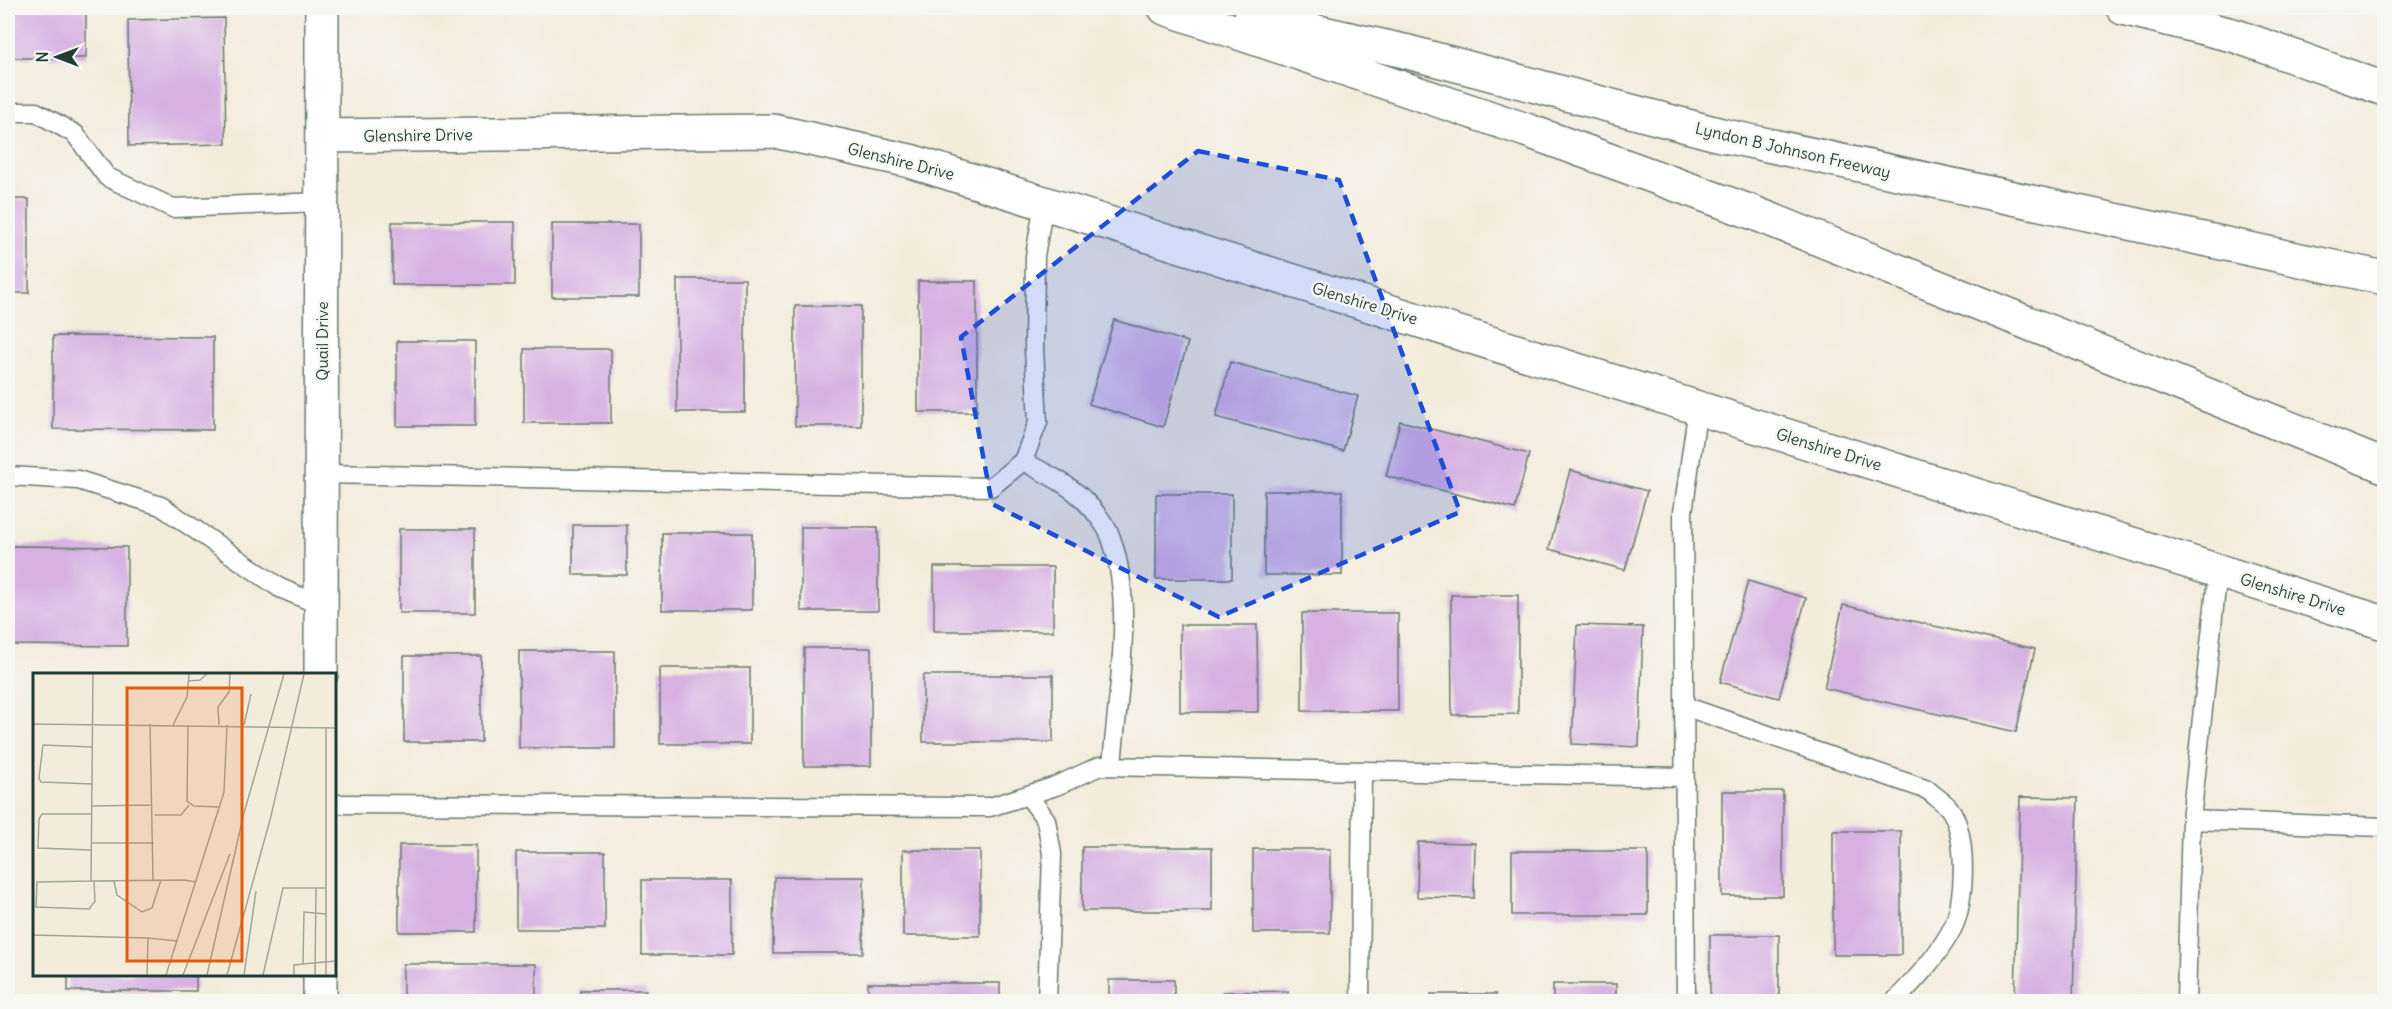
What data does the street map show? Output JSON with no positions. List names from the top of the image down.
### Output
{
  "streets": {
    "main road": ["Glenshire Drive", "Lyndon B Johnson Freeway", "Quail Drive"]
  },
  "crossings": [
    ["Glenshire Drive", "Quail Drive"]
  ],
  "north": "left"
}
